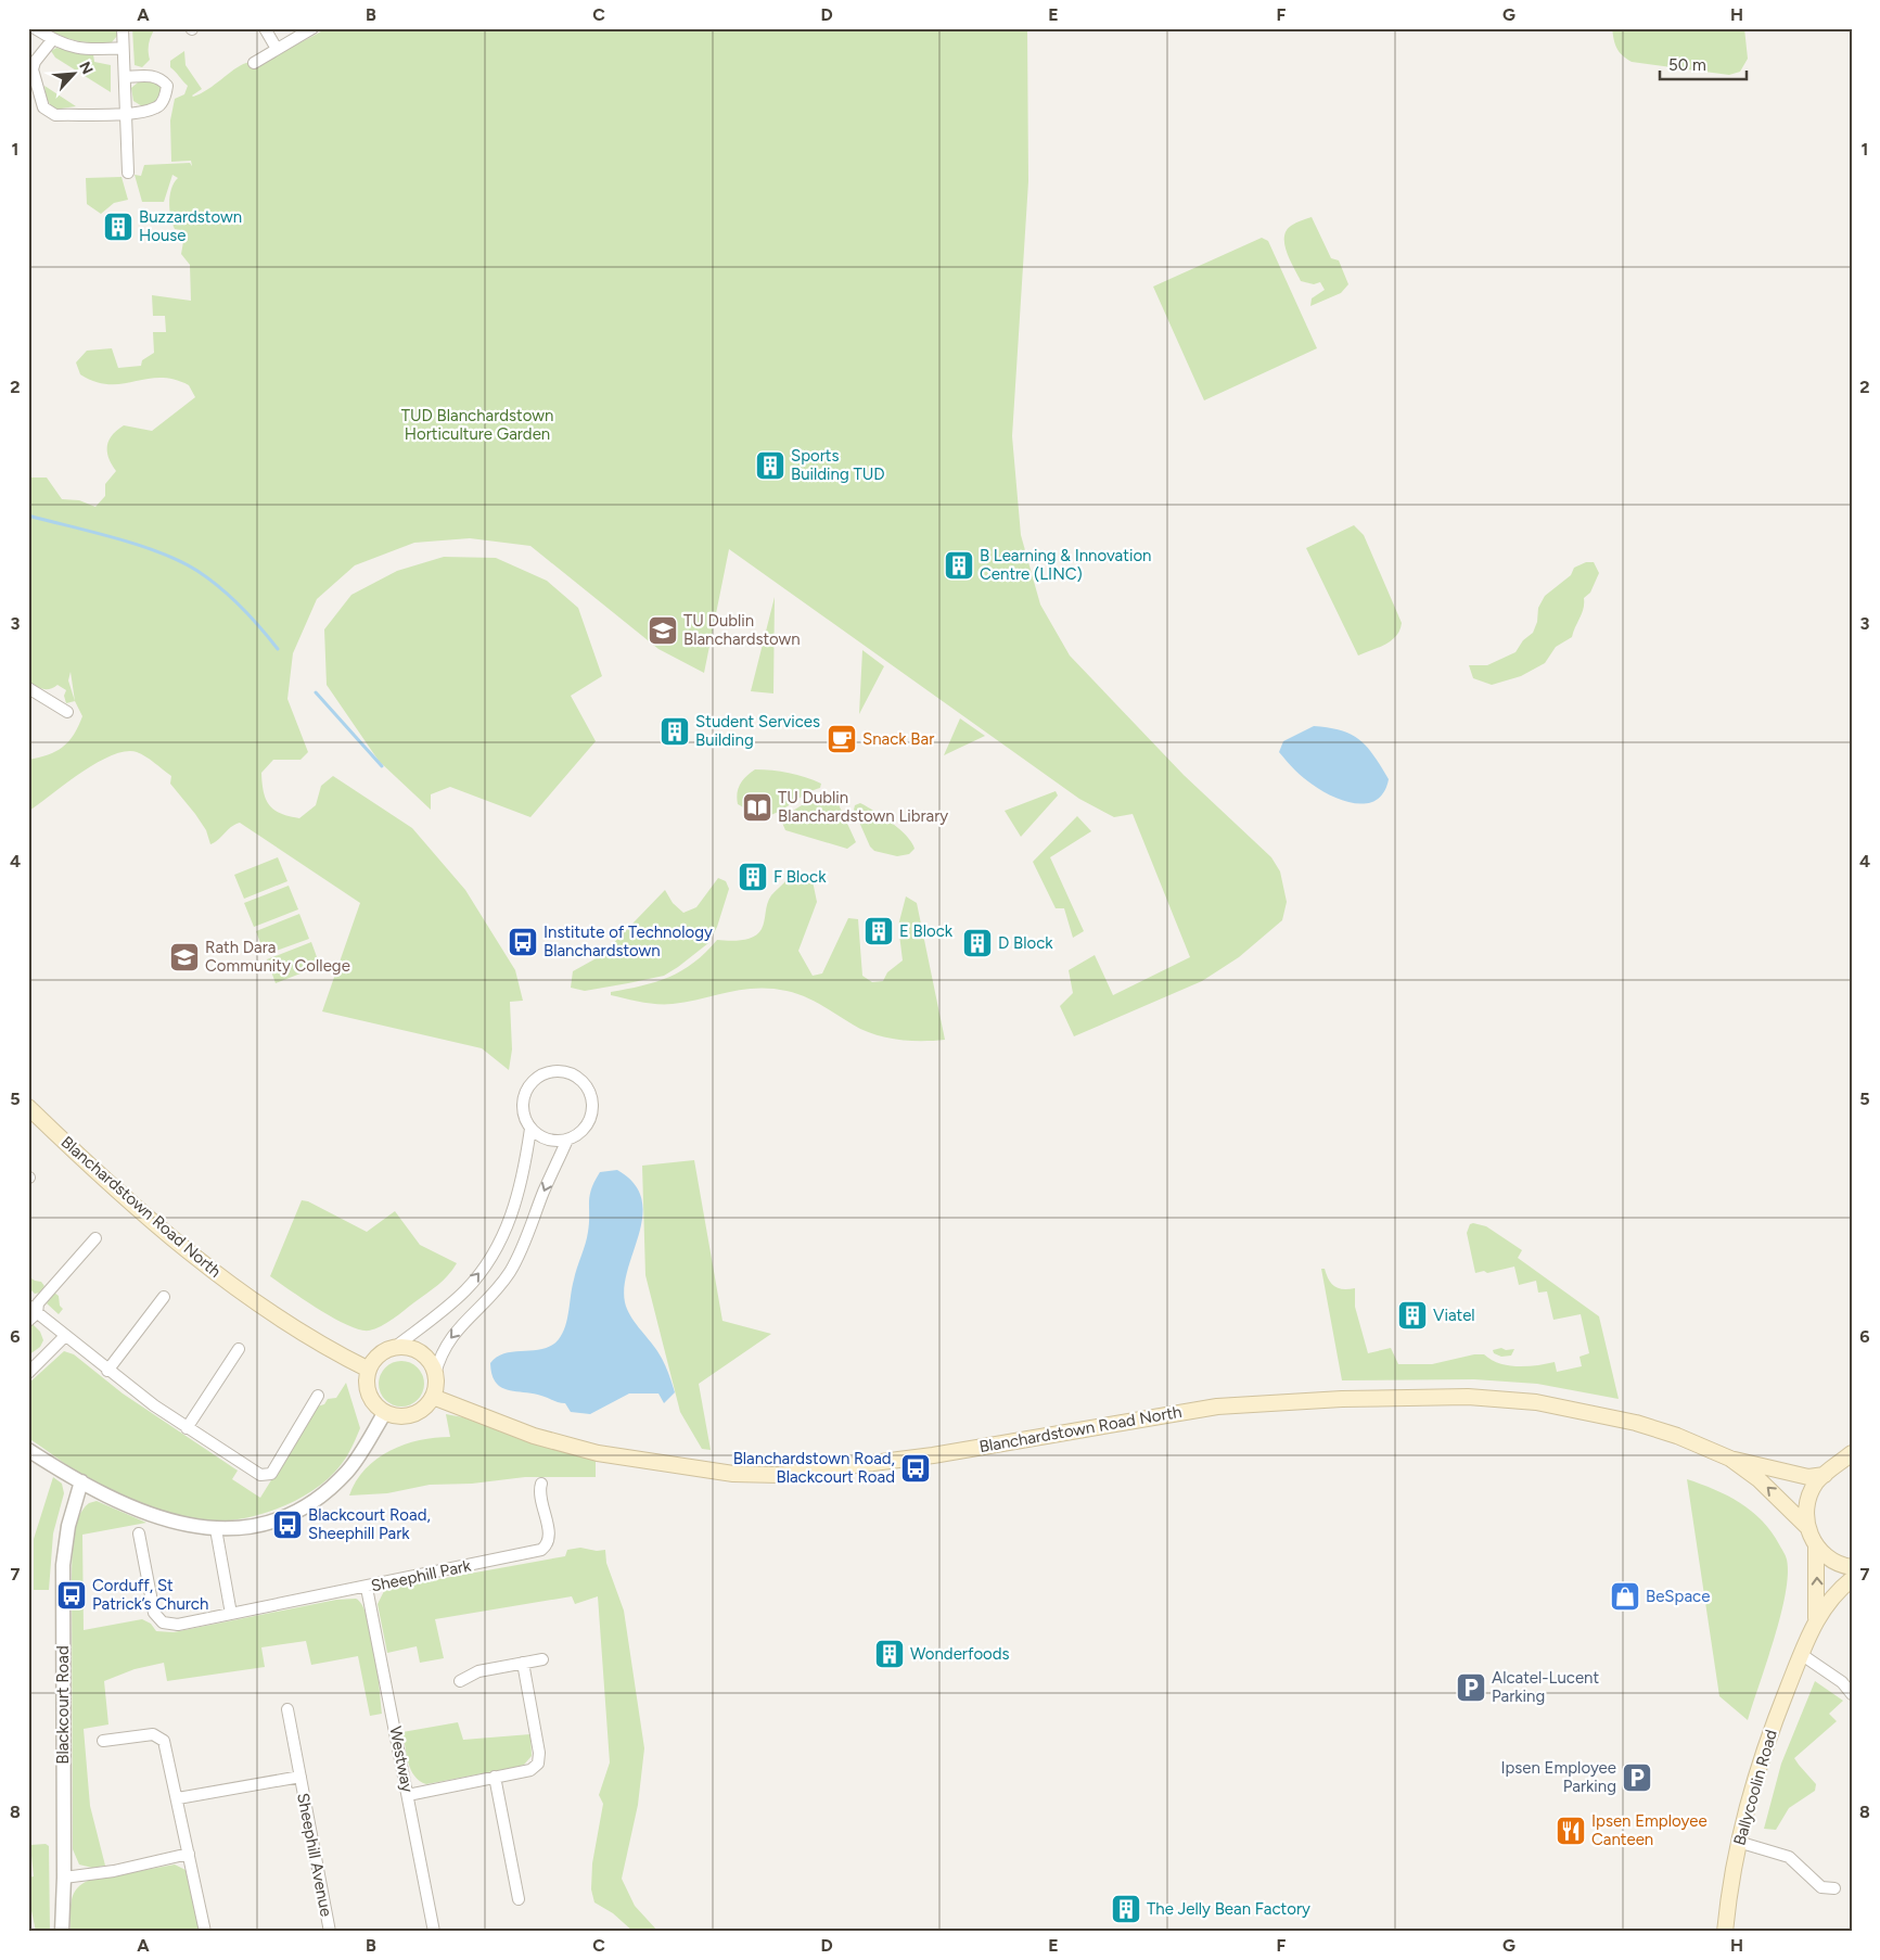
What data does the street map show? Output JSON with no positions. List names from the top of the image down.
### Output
{
  "streets": {
    "main road": ["Blanchardstown Road North", "Ballycoolin Road"],
    "street": [
      "Sheephill Park",
      "Blackcourt Road",
      "Westway",
      "Sheephill Avenue"
    ]
  },
  "crossings": [
    ["Sheephill Park", "Westway"]
  ],
  "parks": ["TUD Blanchardstown Horticulture Garden"],
  "places": {
    "building": [
      "Buzzardstown House",
      "Sports Building TUD",
      "B Learning & Innovation Centre (LINC)",
      "Student Services Building",
      "F Block",
      "E Block",
      "D Block",
      "Viatel",
      "Wonderfoods",
      "The Jelly Bean Factory"
    ],
    "school or university": ["TU Dublin Blanchardstown", "Rath Dara Community College"],
    "cafe": ["Snack Bar"],
    "library": ["TU Dublin Blanchardstown Library"],
    "bus stop": [
      "Institute of Technology Blanchardstown",
      "Blanchardstown Road, Blackcourt Road",
      "Blackcourt Road, Sheephill Park",
      "Corduff, St Patrick’s Church"
    ],
    "shop": ["BeSpace"],
    "parking": ["Alcatel-Lucent Parking", "Ipsen Employee Parking"],
    "restaurant": ["Ipsen Employee Canteen"]
  },
  "scale_bar": "50 m",
  "north": "top right",
  "grid": {
    "columns": [
      "A",
      "B",
      "C",
      "D",
      "E",
      "F",
      "G",
      "H"
    ],
    "rows": [
      "1",
      "2",
      "3",
      "4",
      "5",
      "6",
      "7",
      "8"
    ]
  }
}
